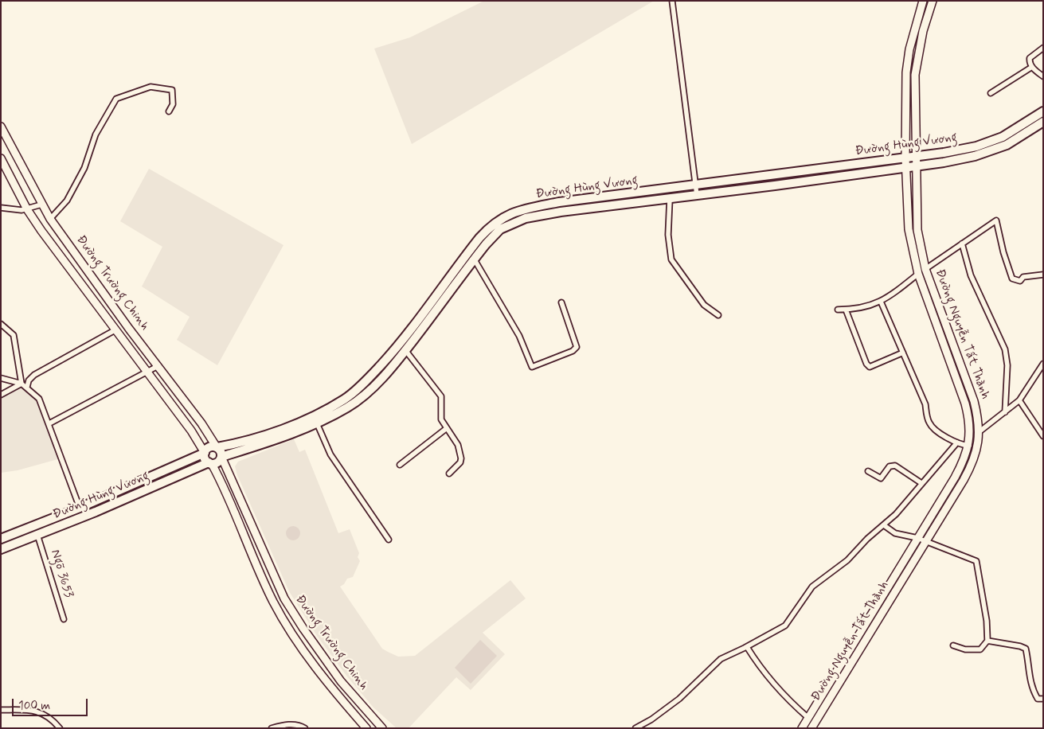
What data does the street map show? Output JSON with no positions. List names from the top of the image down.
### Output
{
  "streets": {
    "highway": ["Đường Hùng Vương"],
    "main road": ["Đường Trường Chinh", "Đường Nguyễn Tất Thành"],
    "street": ["Ngõ 3653"]
  },
  "crossings": [
    ["Đường Hùng Vương", "Đường Trường Chinh"],
    ["Đường Hùng Vương", "Đường Nguyễn Tất Thành"],
    ["Đường Hùng Vương", "Ngõ 3653"]
  ],
  "scale_bar": "100 m"
}
